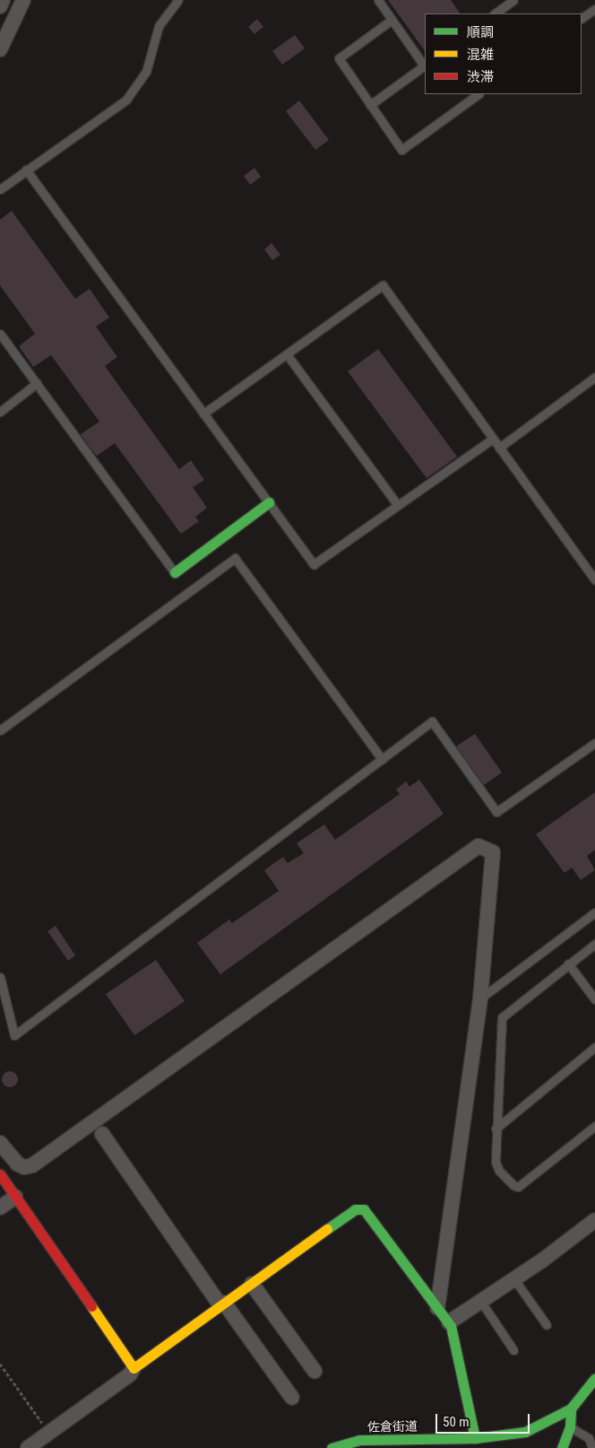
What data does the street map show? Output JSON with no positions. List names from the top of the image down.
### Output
{
  "streets": {
    "street": ["佐倉街道"]
  },
  "legend": ["順調", "混雑", "渋滞"],
  "scale_bar": "50 m"
}
